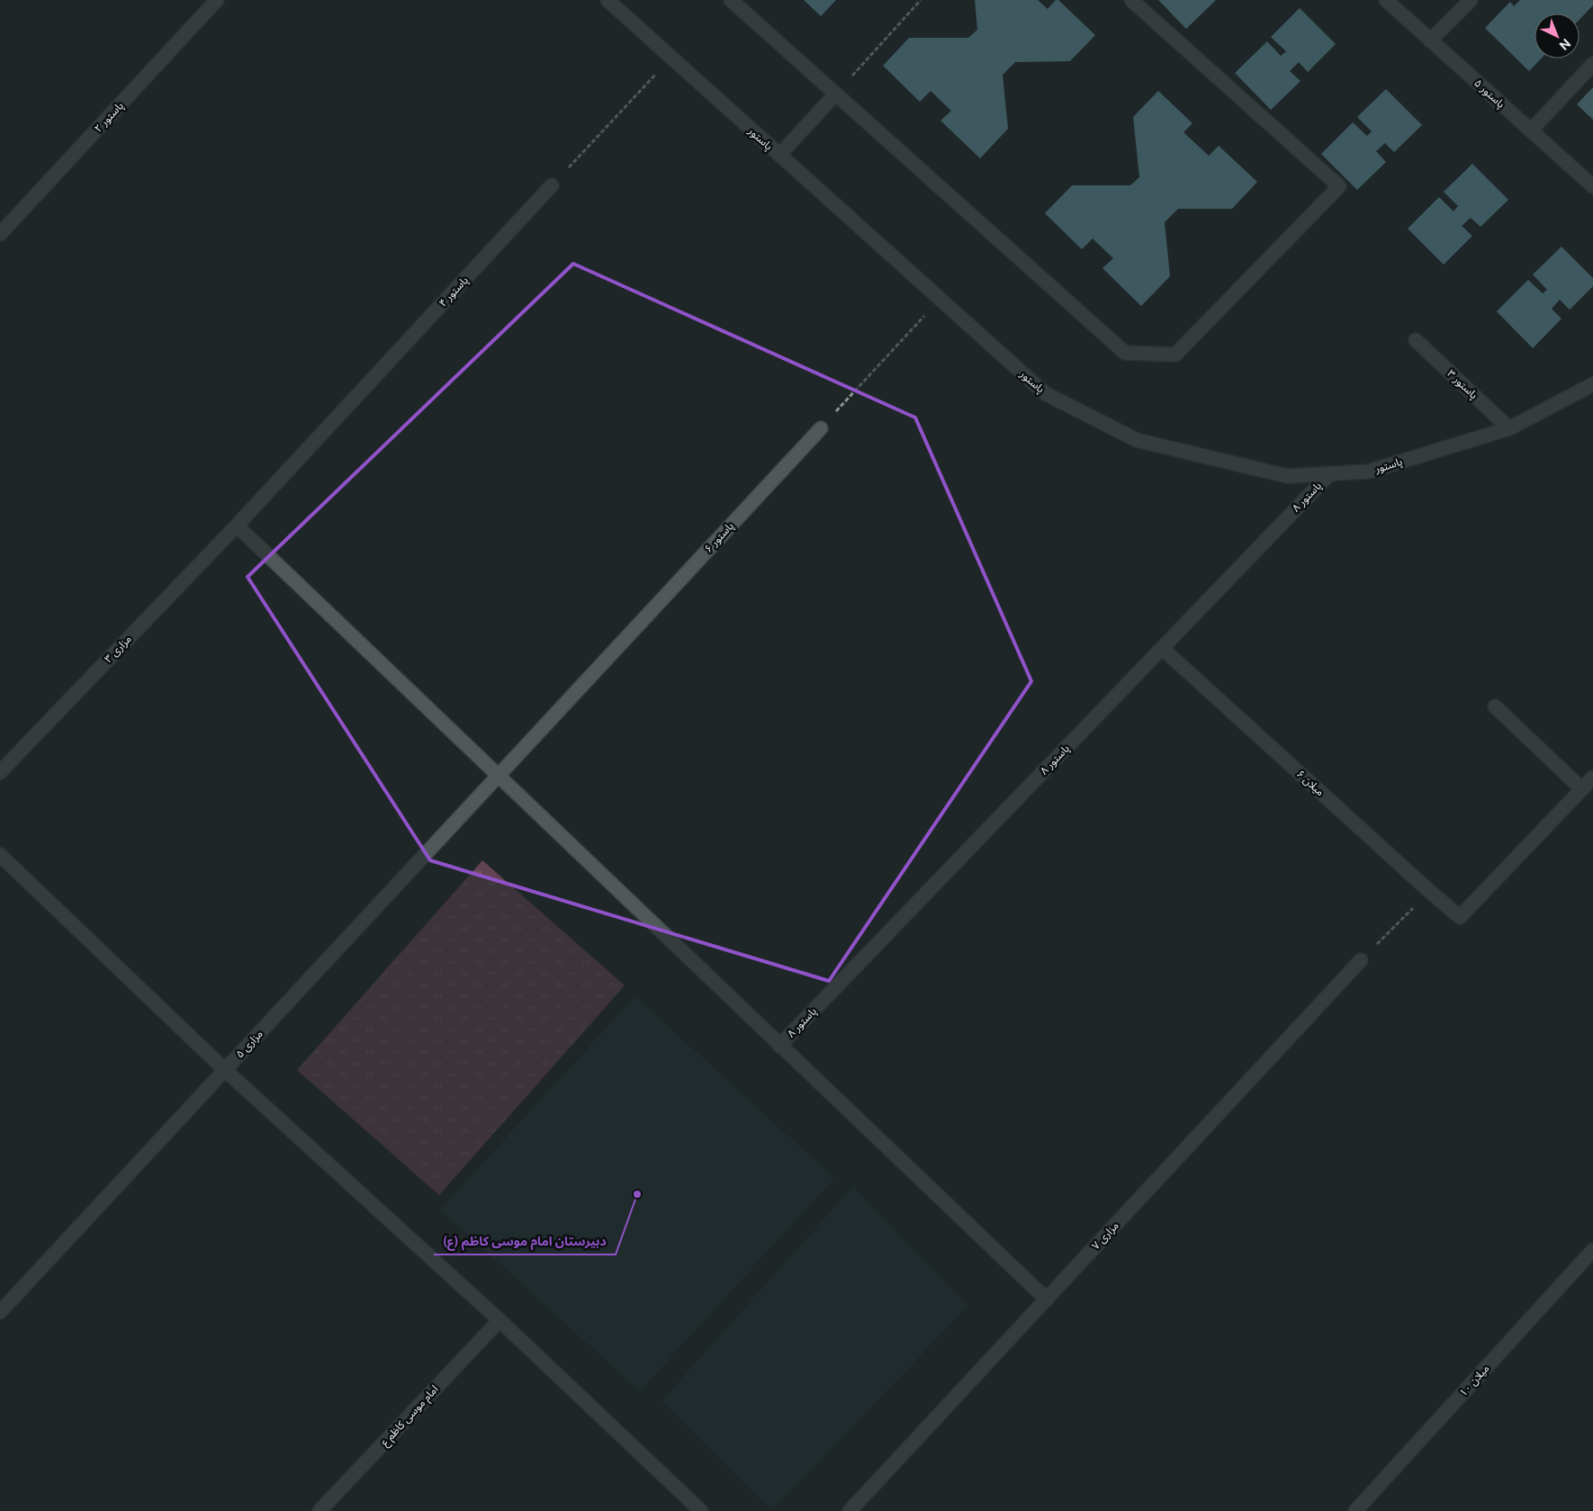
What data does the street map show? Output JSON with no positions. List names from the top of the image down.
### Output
{
  "streets": {
    "street": [
      "پاستور ۵",
      "پاستور ۲",
      "پاستور",
      "پاستور ۴",
      "پاستور ۳",
      "پاستور ۸",
      "پاستور ۶",
      "مزاری ۳",
      "میلان ۶",
      "مزاری ۵",
      "مزاری ۷",
      "میلان ۱۰",
      "امام موسی کاظم ع"
    ]
  },
  "crossings": [
    ["پاستور", "پاستور ۳"],
    ["پاستور", "پاستور ۸"],
    ["پاستور ۴", "مزاری ۳"],
    ["پاستور ۸", "میلان ۶"],
    ["پاستور ۶", "مزاری ۵"]
  ],
  "places": ["دبیرستان امام موسی کاظم (ع)"],
  "north": "bottom right"
}
